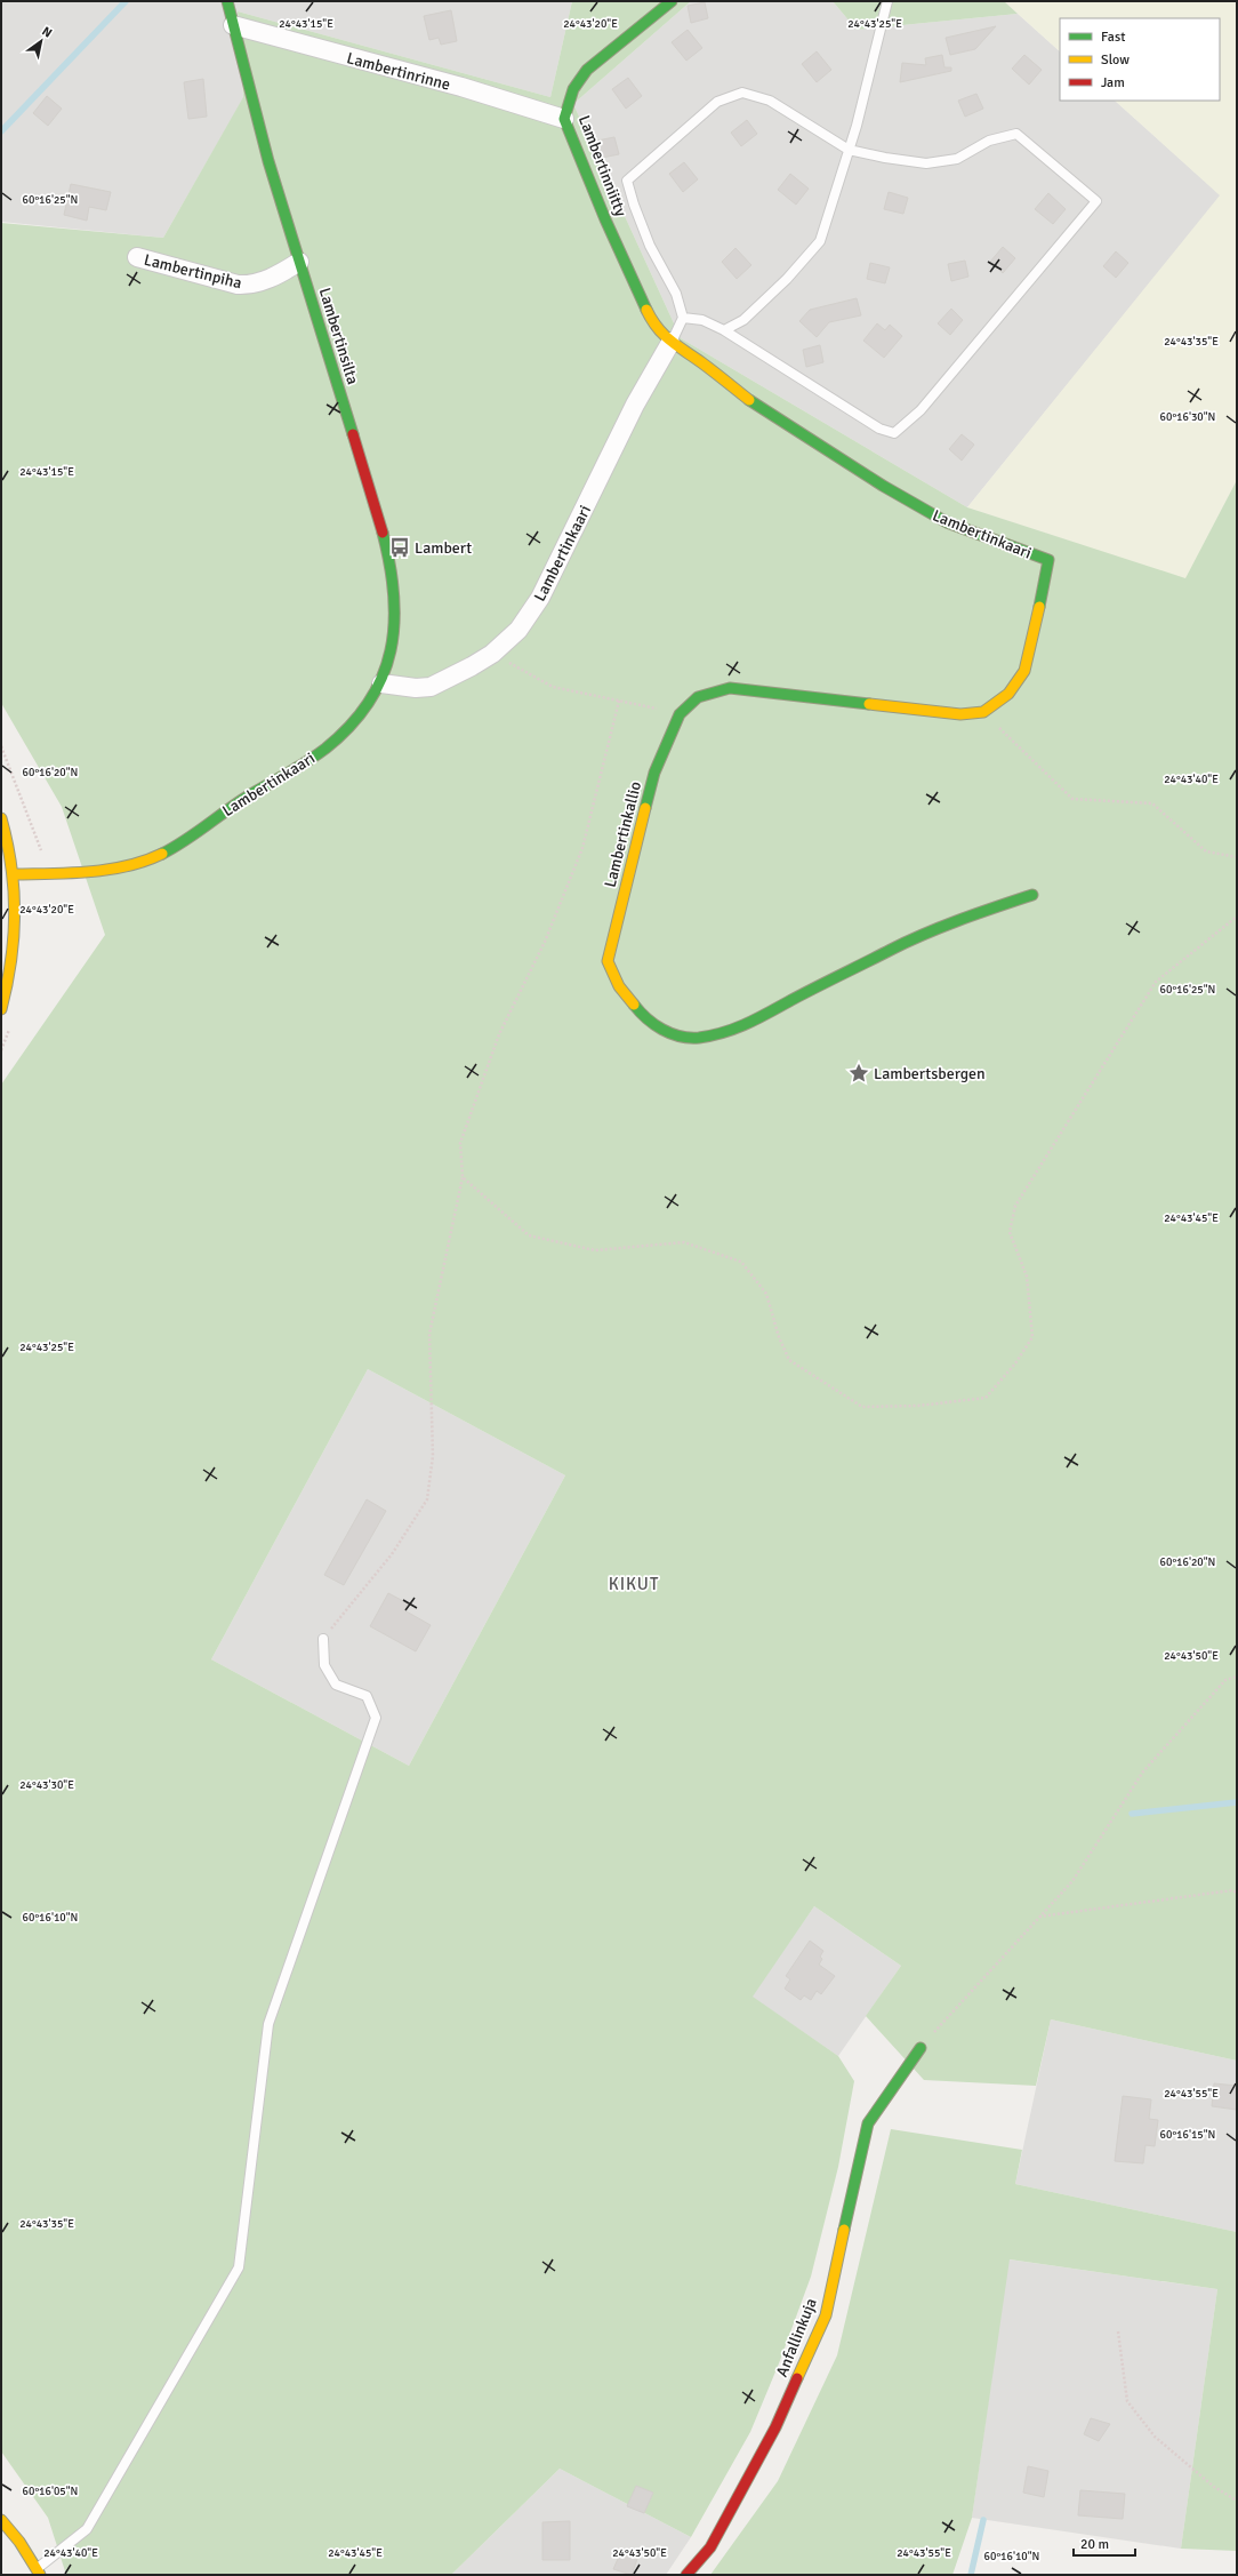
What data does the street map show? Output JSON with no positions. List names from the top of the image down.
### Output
{
  "streets": {
    "street": [
      "Lambertinrinne",
      "Lambertinniitty",
      "Lambertinpiha",
      "Lambertinsilta",
      "Lambertinkaari",
      "Lambertinkallio",
      "Anfallinkuja"
    ]
  },
  "crossings": [
    ["Lambertinrinne", "Lambertinniitty"],
    ["Lambertinrinne", "Lambertinsilta"],
    ["Lambertinniitty", "Lambertinkaari"],
    ["Lambertinpiha", "Lambertinsilta"],
    ["Lambertinsilta", "Lambertinkaari"],
    ["Lambertinkaari", "Lambertinkallio"]
  ],
  "districts": ["KIKUT"],
  "places": {
    "bus stop": ["Lambert"],
    "place": ["Lambertsbergen"]
  },
  "legend": ["Fast", "Slow", "Jam"],
  "scale_bar": "20 m",
  "north": "top right",
  "coordinates": [
    "24°43'15\"E",
    "24°43'20\"E",
    "24°43'25\"E",
    "60°16'25\"N",
    "24°43'35\"E",
    "60°16'30\"N",
    "60°16'20\"N",
    "24°43'40\"E",
    "24°43'45\"E",
    "24°43'50\"E",
    "24°43'30\"E",
    "60°16'10\"N",
    "24°43'55\"E",
    "60°16'15\"N",
    "60°16'05\"N"
  ]
}
